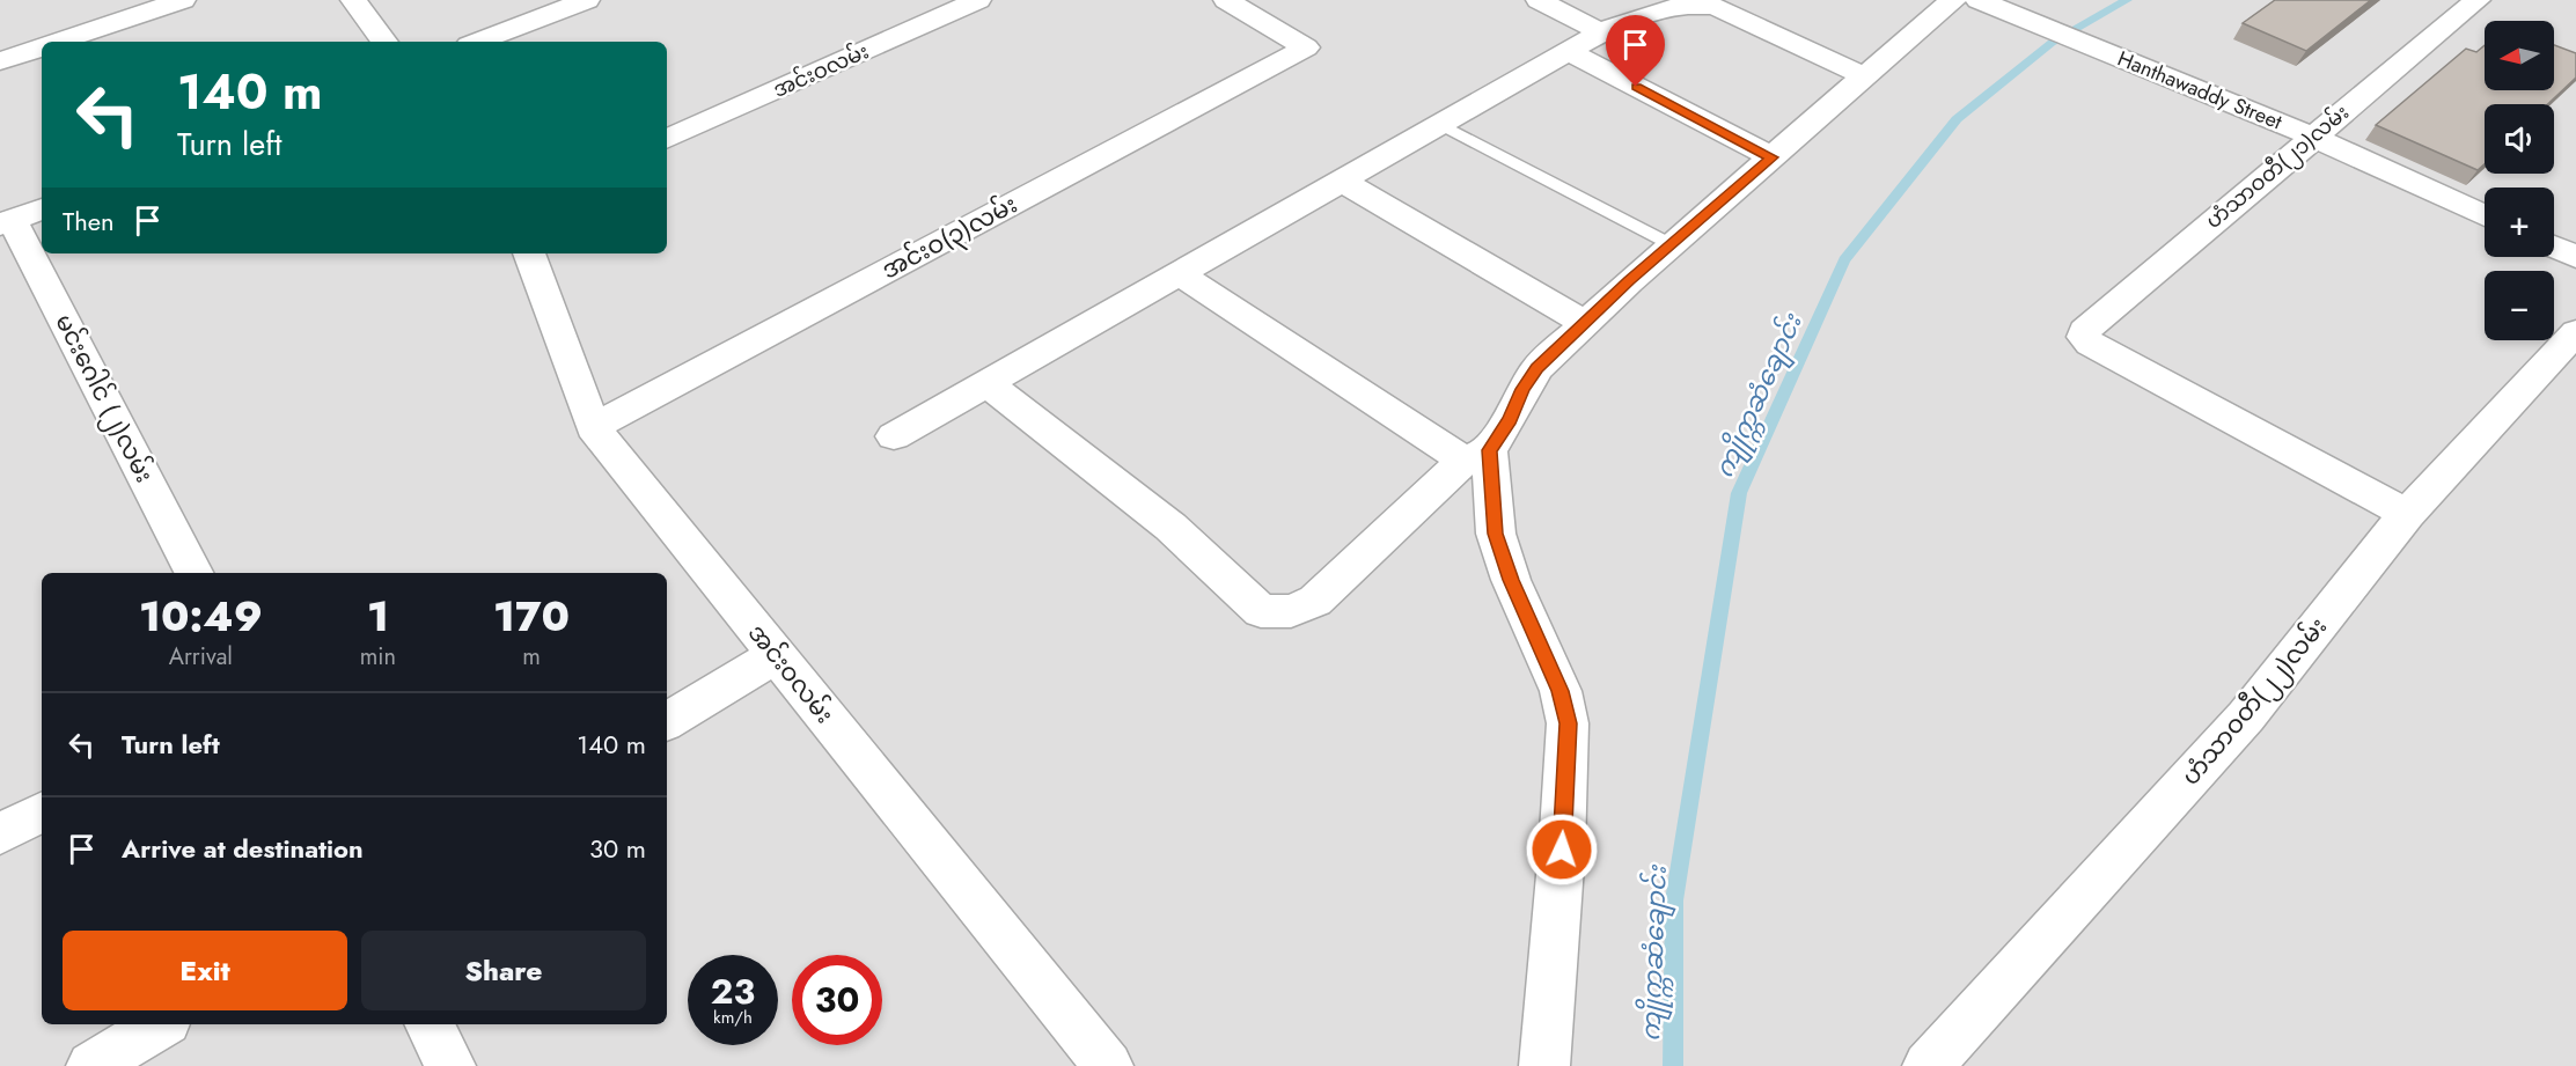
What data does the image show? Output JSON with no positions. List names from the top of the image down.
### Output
{
  "streets": {
    "street": [
      "အင်းဝလမ်း",
      "Hanthawaddy Street",
      "ဟံသာဝတီ(၂၁)လမ်း",
      "အင်းဝ(၃)လမ်း",
      "မင်းဂေါင် (၂)လမ်း",
      "ဟံသာဝတီ(၂၂)လမ်း"
    ]
  },
  "crossings": [
    ["အင်းဝလမ်း", "အင်းဝ(၃)လမ်း"],
    ["Hanthawaddy Street", "ဟံသာဝတီ(၂၁)လမ်း"],
    ["ဟံသာဝတီ(၂၁)လမ်း", "ဟံသာဝတီ(၂၂)လမ်း"]
  ],
  "water": ["ကျိုက္ကဆံချောင်း"],
  "north": "left",
  "page": {
    "map_buttons": ["+", "−"],
    "turn": ["140 m", "Turn left"],
    "then": "Then",
    "eta": [
      "10:49",
      "Arrival",
      "1",
      "min",
      "170",
      "m"
    ],
    "list": [
      {
        "name": "Turn left",
        "value": "140 m"
      },
      {
        "name": "Arrive at destination",
        "value": "30 m"
      }
    ],
    "buttons": ["Exit", "Share"],
    "speed": "23 km/h",
    "limit": "30"
  }
}
